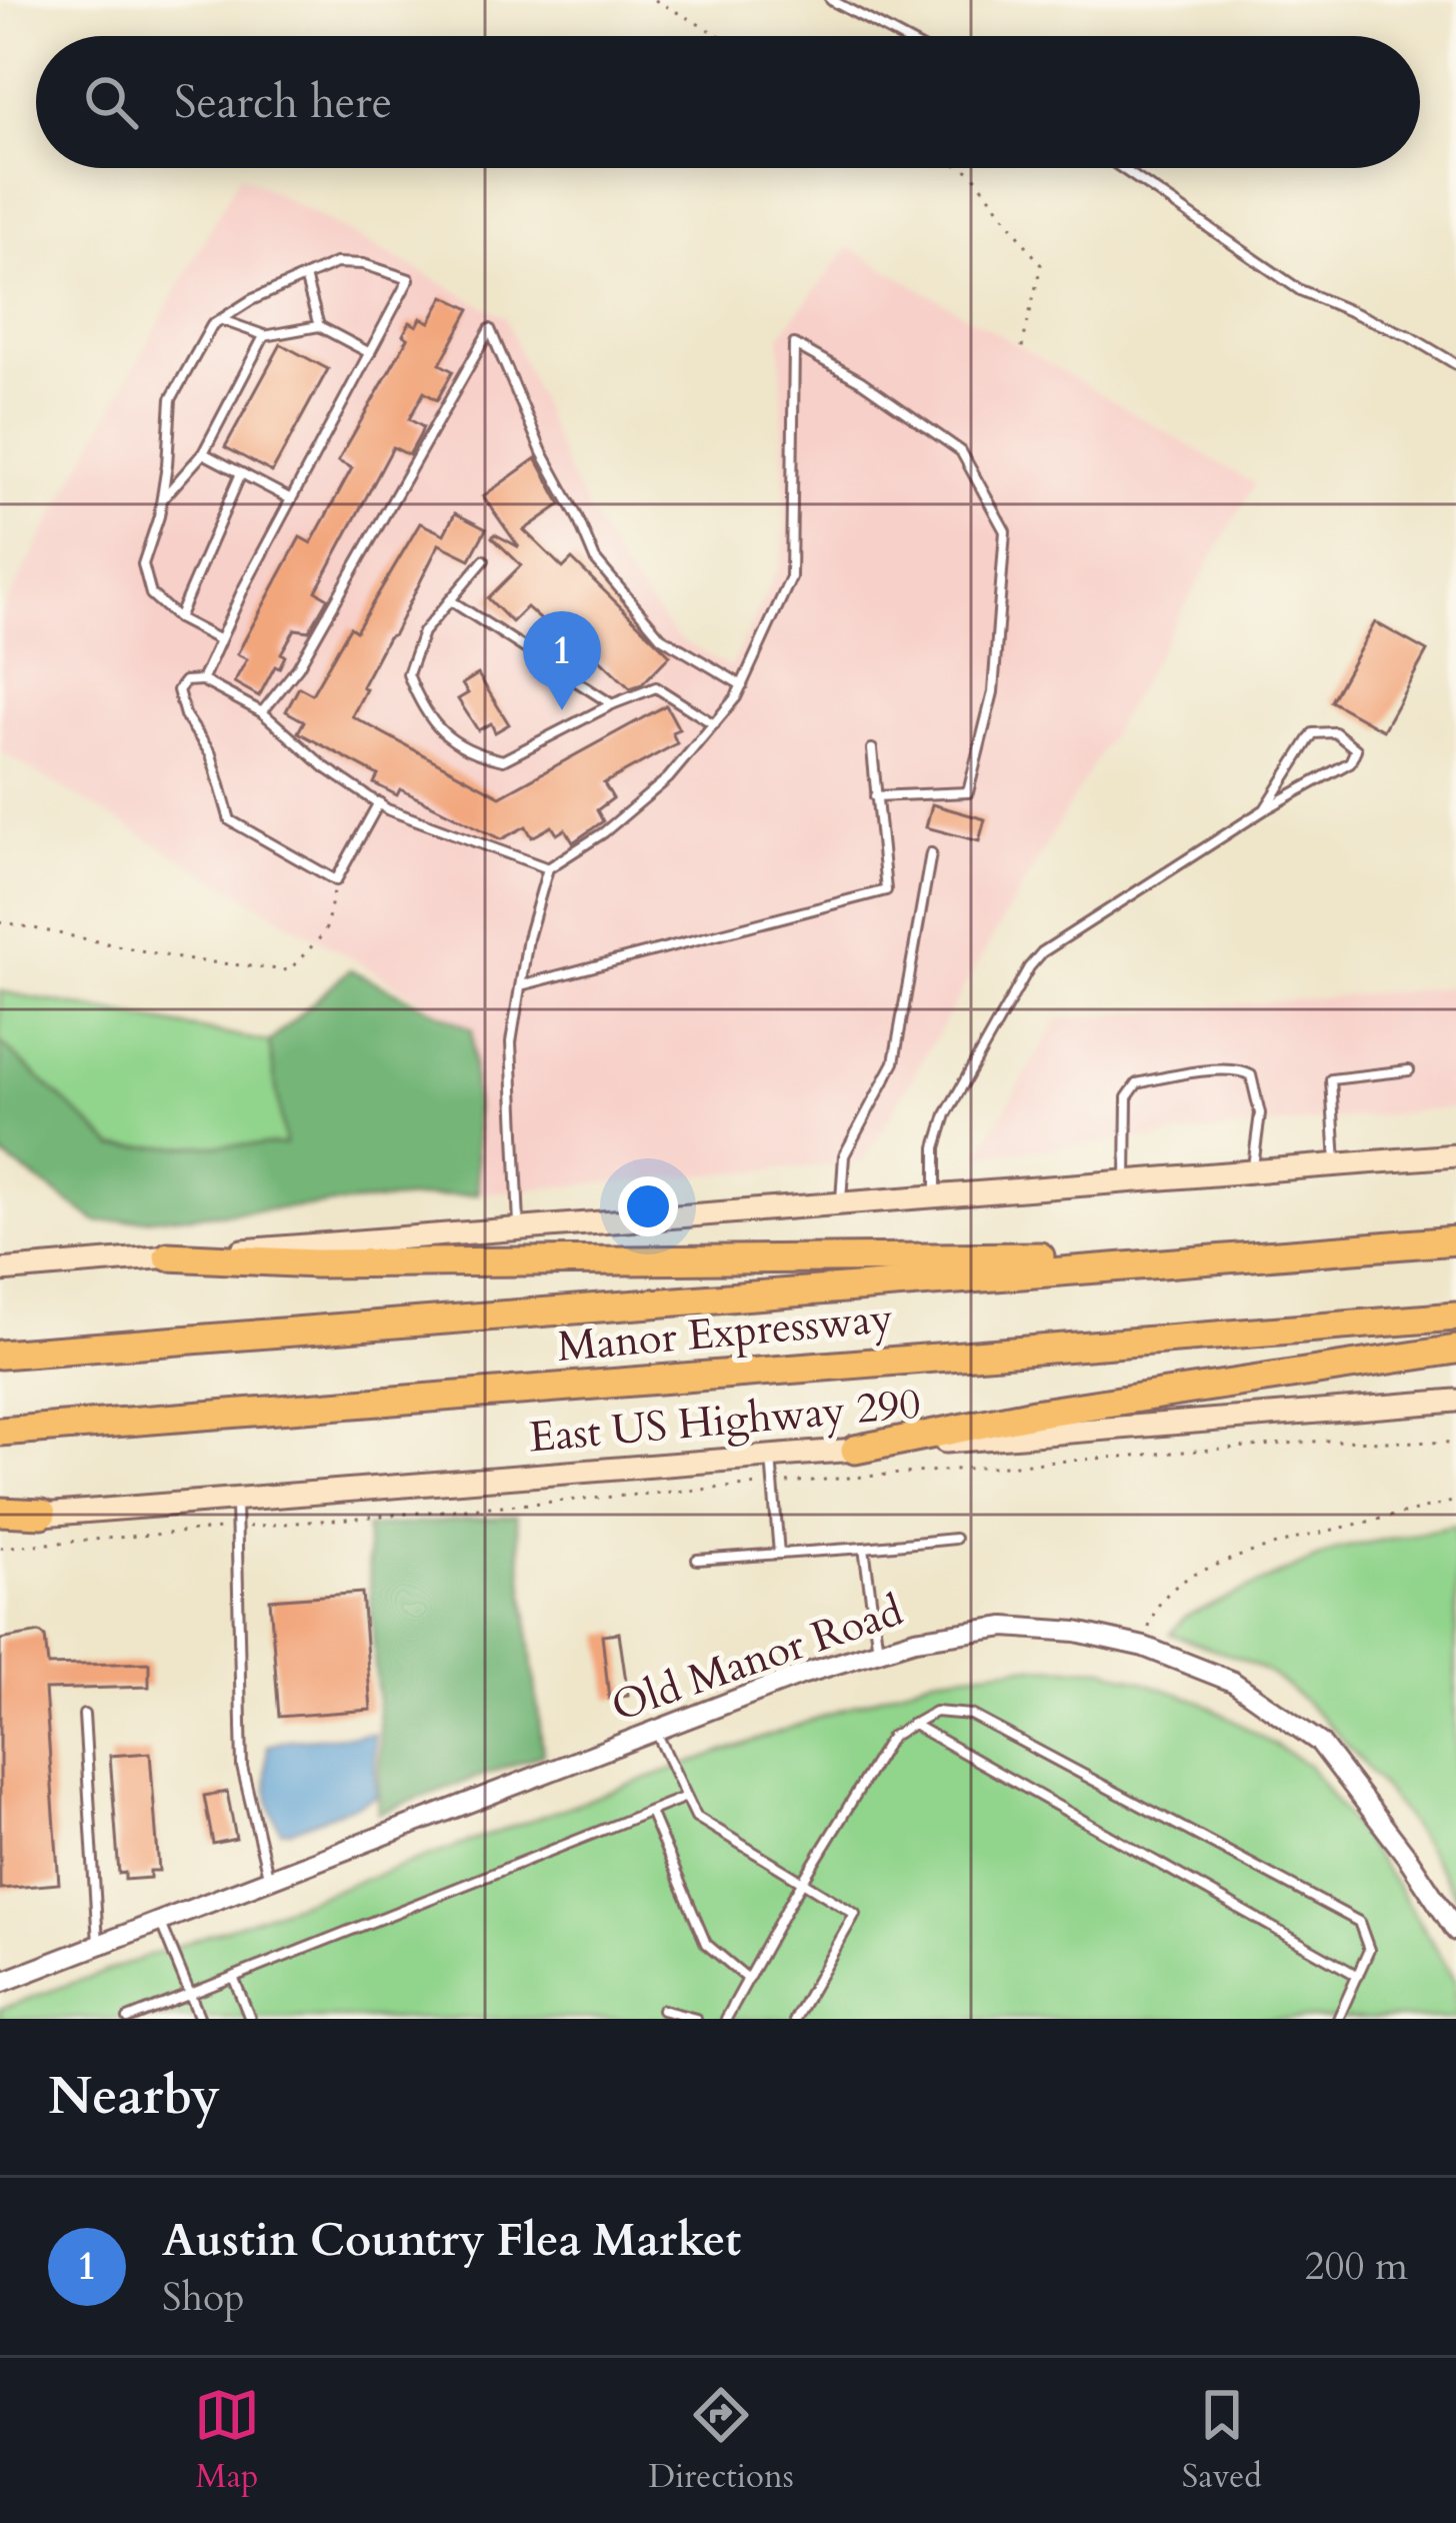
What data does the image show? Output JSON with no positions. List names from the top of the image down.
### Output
{
  "streets": {
    "highway": ["Manor Expressway"],
    "main road": ["East US Highway 290"],
    "street": ["Old Manor Road"]
  },
  "page": {
    "search": "Search here",
    "pins": "1",
    "heading": "Nearby",
    "list": [
      {
        "mark": "1",
        "name": "Austin Country Flea Market",
        "note": "Shop",
        "value": "200 m"
      }
    ],
    "nav": ["Map", "Directions", "Saved"]
  }
}
